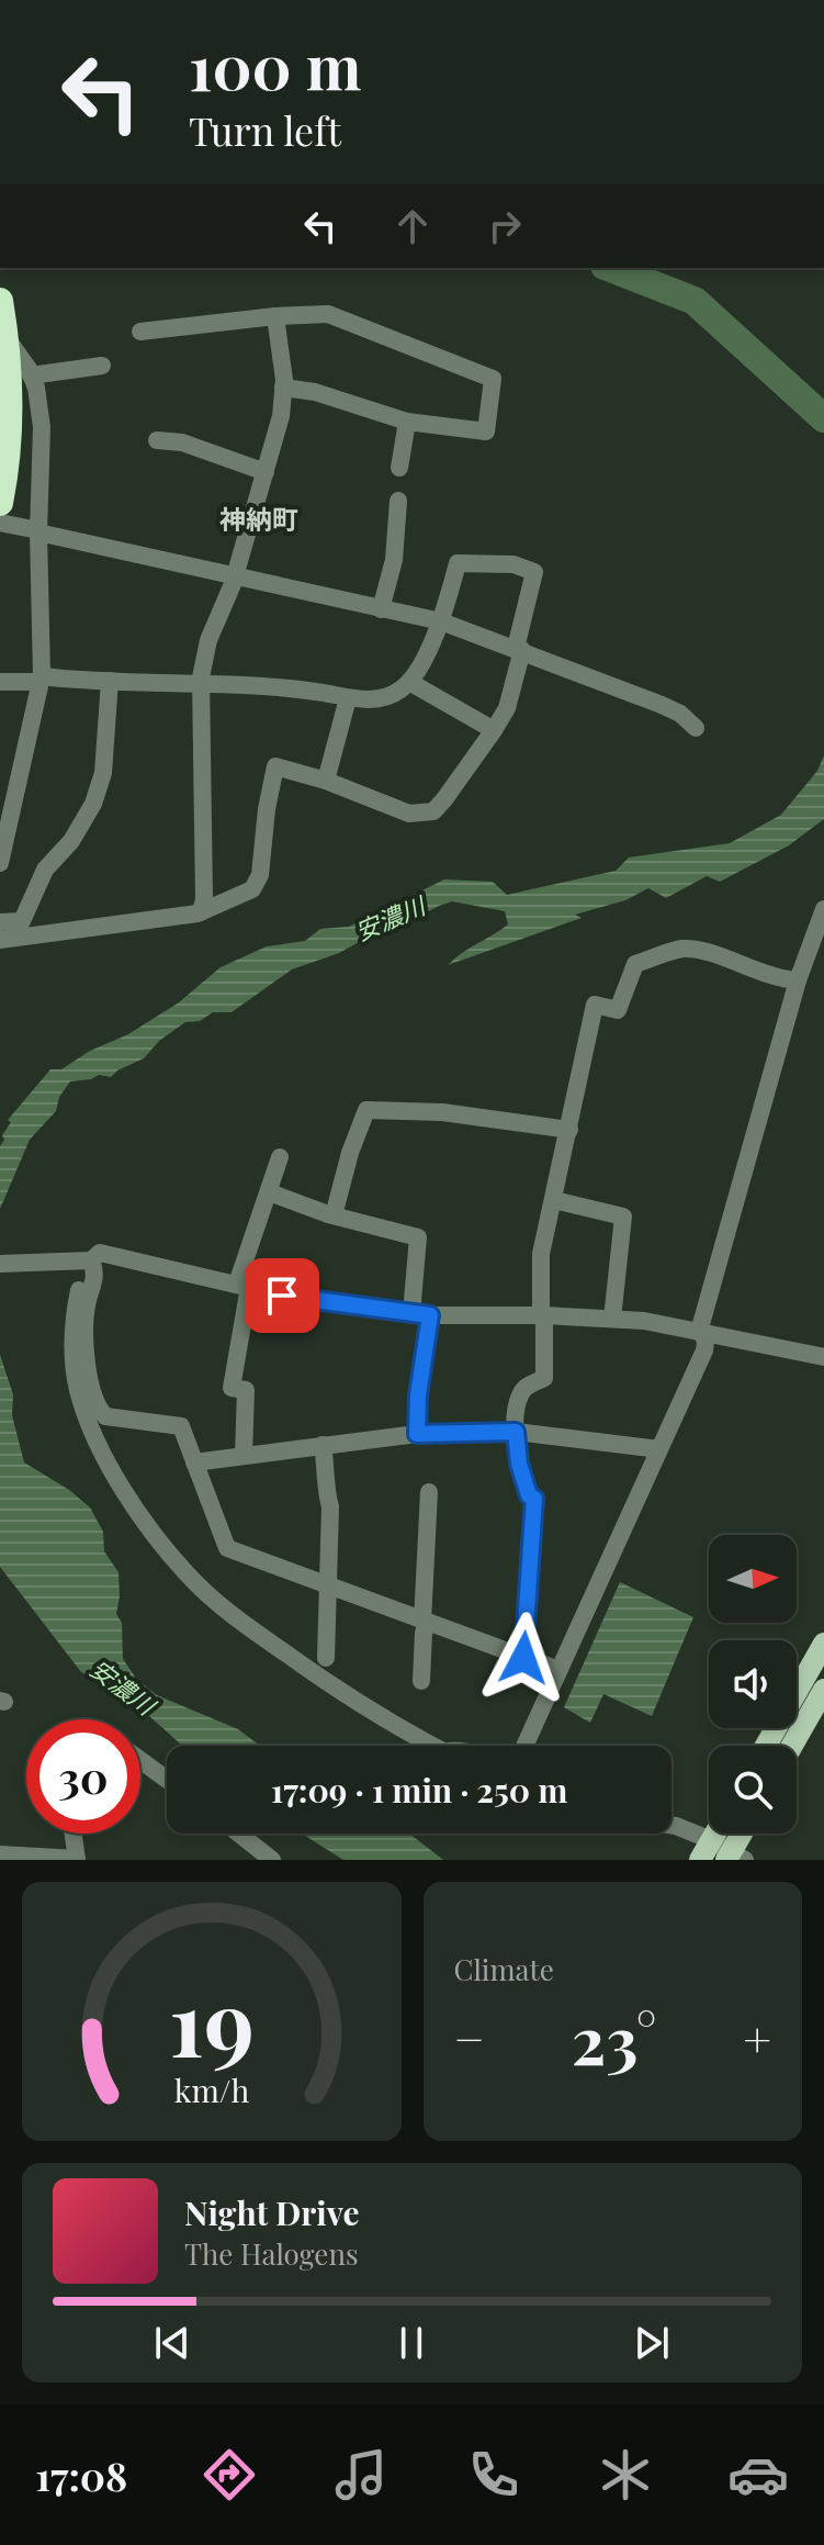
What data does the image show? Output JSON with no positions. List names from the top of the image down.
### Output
{
  "districts": ["神納町"],
  "water": ["安濃川"],
  "north": "right",
  "page": {
    "turn": ["100 m", "Turn left"],
    "limit": "30",
    "trip": "17:09 · 1 min · 250 m",
    "tile": "Climate",
    "heat": ["−", "23°", "+"],
    "song": ["Night Drive", "The Halogens"],
    "tabs": "17:08",
    "gauge": ["19", "km/h"]
  }
}
